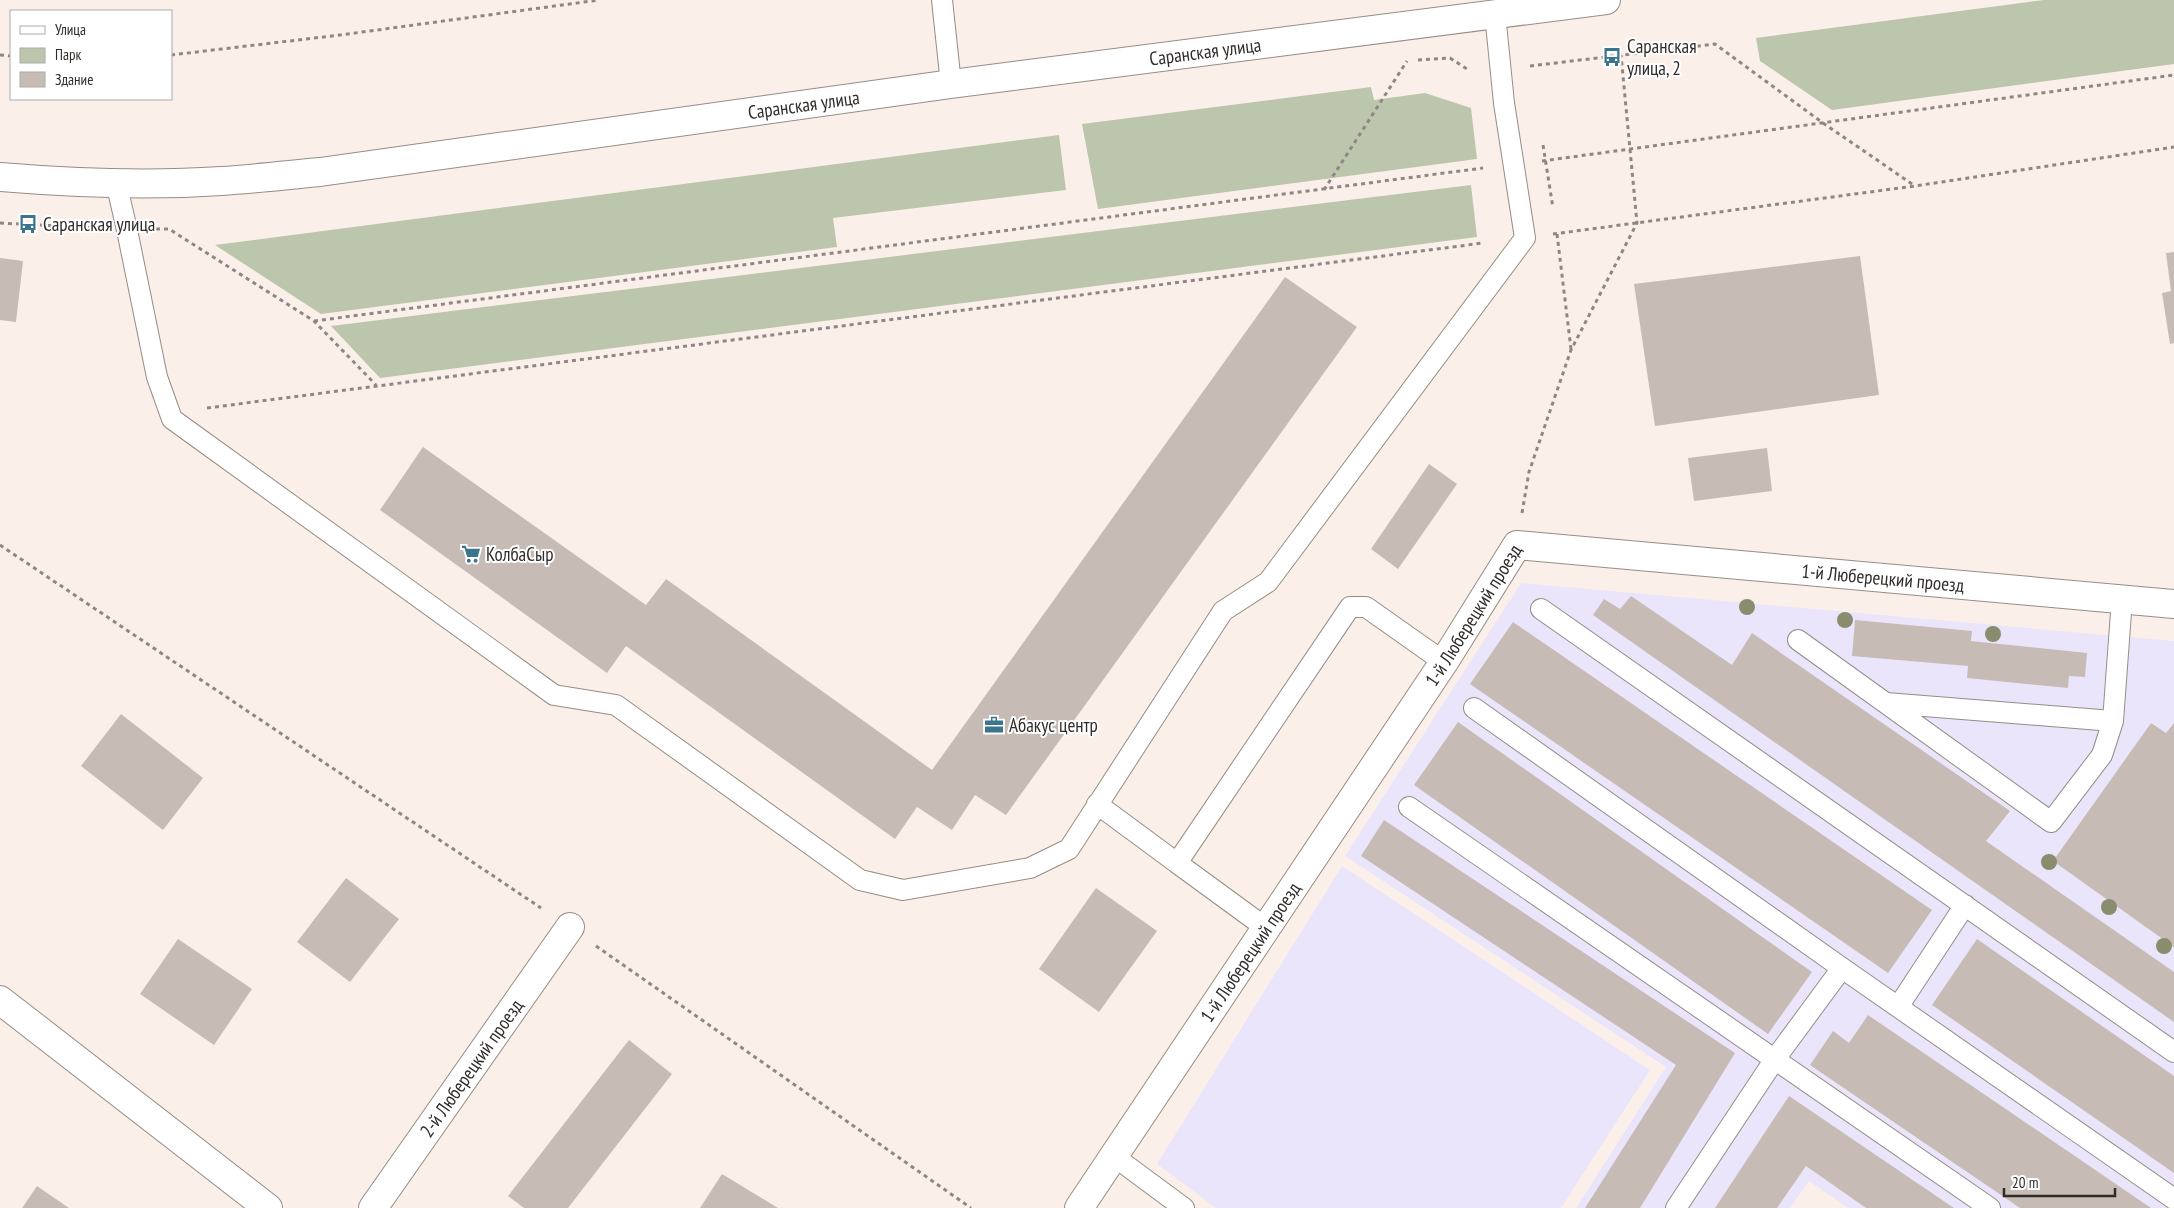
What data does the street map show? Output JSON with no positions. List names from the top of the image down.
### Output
{
  "streets": {
    "street": ["Саранская улица", "1-й Люберецкий проезд", "2-й Люберецкий проезд"]
  },
  "places": {
    "bus stop": ["Саранская улица, 2", "Саранская улица"],
    "supermarket": ["КолбаСыр"],
    "office": ["Абакус центр"]
  },
  "legend": ["Улица", "Парк", "Здание"],
  "scale_bar": "20 m"
}
